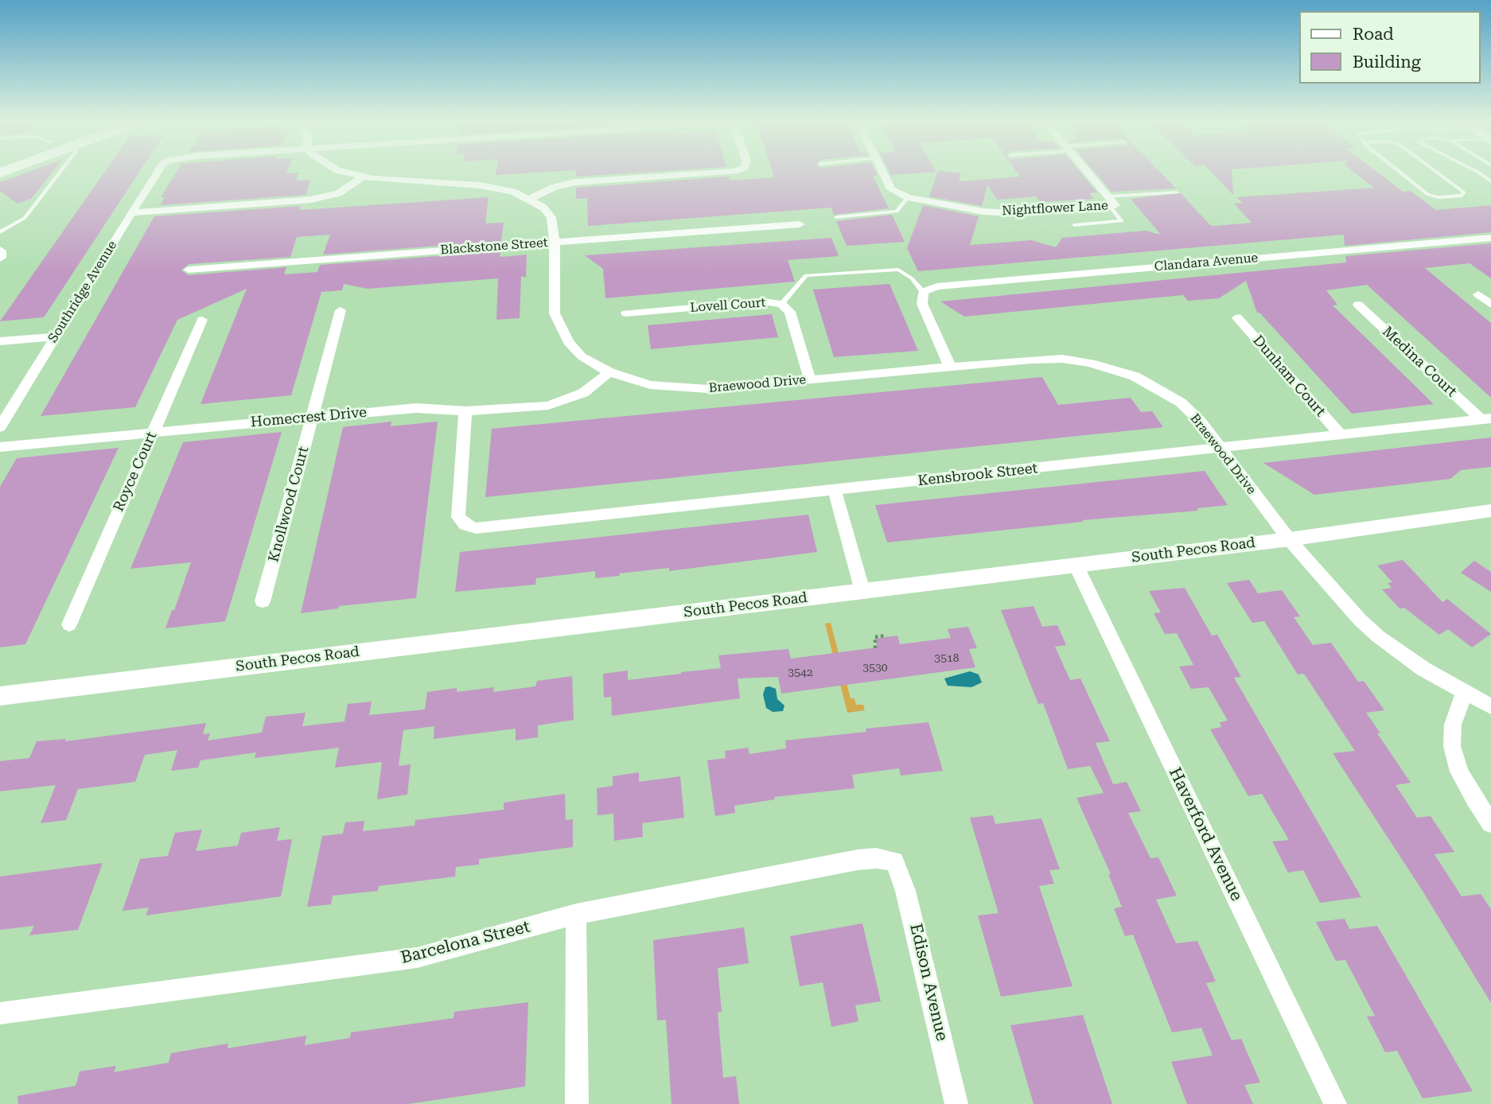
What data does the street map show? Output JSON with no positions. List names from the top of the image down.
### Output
{
  "streets": {
    "street": [
      "Nightflower Lane",
      "Blackstone Street",
      "Clandara Avenue",
      "Southridge Avenue",
      "Lovell Court",
      "Medina Court",
      "Dunham Court",
      "Braewood Drive",
      "Homecrest Drive",
      "Royce Court",
      "Kensbrook Street",
      "Knollwood Court",
      "South Pecos Road",
      "Haverford Avenue",
      "Barcelona Street",
      "Edison Avenue"
    ]
  },
  "crossings": [
    ["Blackstone Street", "Braewood Drive"],
    ["Lovell Court", "Braewood Drive"],
    ["Medina Court", "Kensbrook Street"],
    ["Dunham Court", "Kensbrook Street"],
    ["Braewood Drive", "Homecrest Drive"],
    ["Braewood Drive", "Kensbrook Street"],
    ["Braewood Drive", "South Pecos Road"],
    ["Homecrest Drive", "Royce Court"],
    ["Homecrest Drive", "Kensbrook Street"],
    ["Homecrest Drive", "Knollwood Court"],
    ["South Pecos Road", "Haverford Avenue"],
    ["Barcelona Street", "Edison Avenue"]
  ],
  "house_numbers": ["3518", "3530", "3542"],
  "legend": ["Road", "Building"]
}
